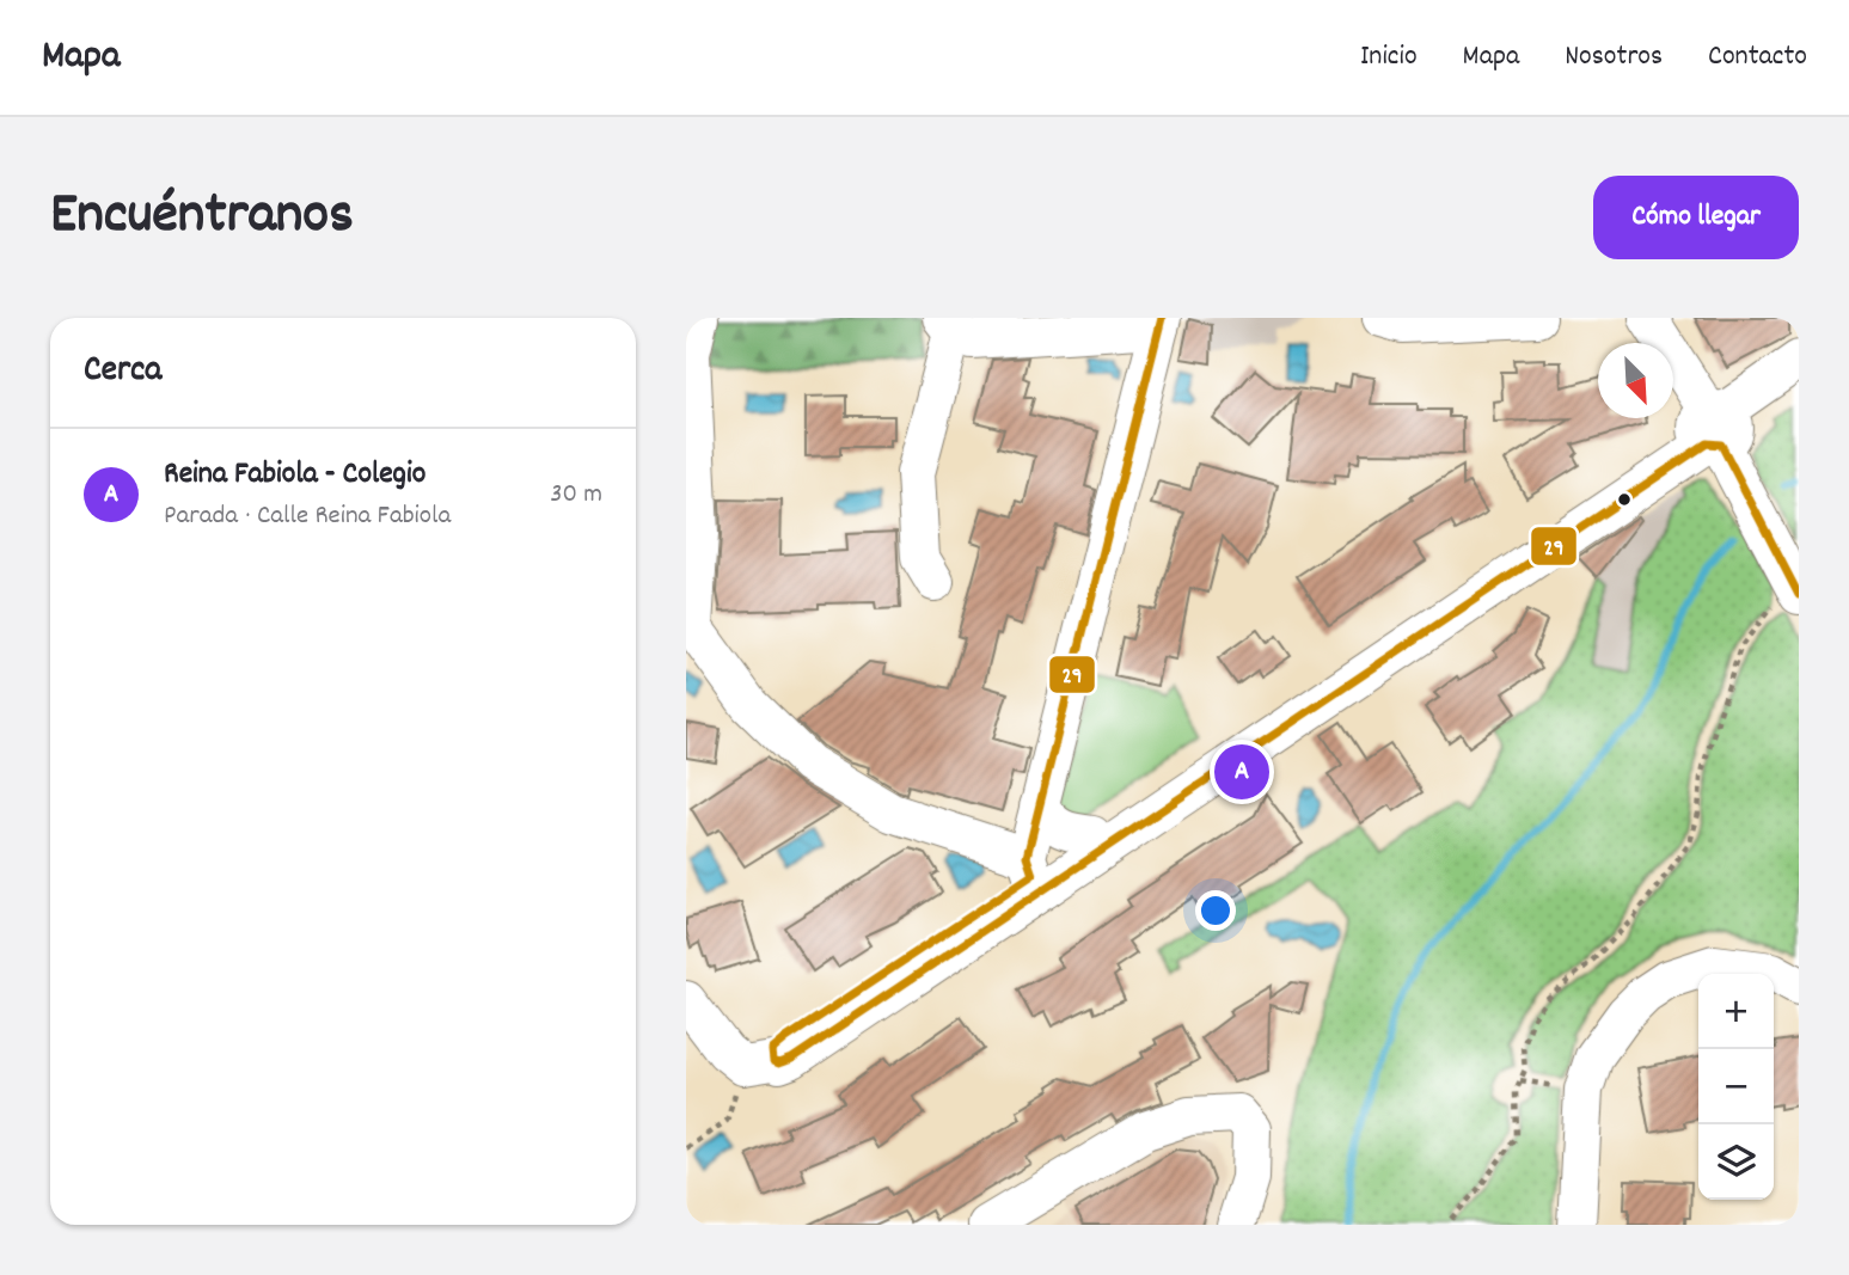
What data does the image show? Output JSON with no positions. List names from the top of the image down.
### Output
{
  "lines": ["transit line 29"],
  "north": "bottom right",
  "page": {
    "header": "Mapa",
    "nav": [
      "Inicio",
      "Mapa",
      "Nosotros",
      "Contacto"
    ],
    "title": "Encuéntranos",
    "buttons": "Cómo llegar",
    "heading": "Cerca",
    "list": [
      {
        "mark": "A",
        "name": "Reina Fabiola - Colegio",
        "note": "Parada · Calle Reina Fabiola",
        "value": "30 m"
      }
    ],
    "pins": "A",
    "map_buttons": ["+", "−"]
  }
}
